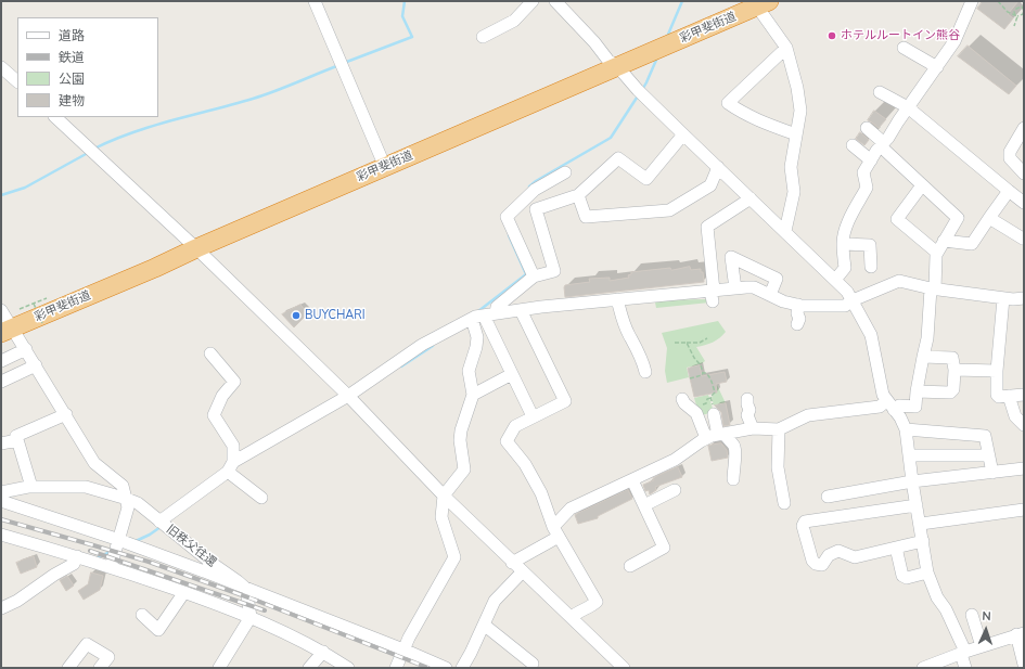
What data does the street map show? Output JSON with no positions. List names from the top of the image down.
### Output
{
  "streets": {
    "highway": ["彩甲斐街道"],
    "street": ["旧秩父往還"]
  },
  "places": ["ホテルルートイン熊谷", "BUYCHARI"],
  "legend": [
    "道路",
    "鉄道",
    "公園",
    "建物"
  ],
  "north": "top"
}
